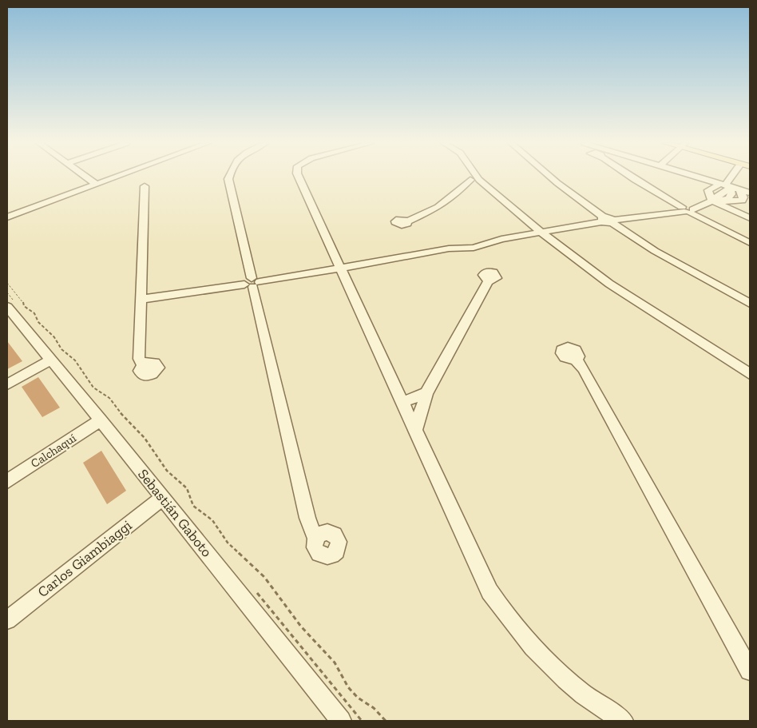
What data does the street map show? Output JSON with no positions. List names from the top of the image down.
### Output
{
  "streets": {
    "street": ["Calchaquí", "Sebastián Gaboto", "Carlos Giambiaggi"]
  },
  "crossings": [
    ["Calchaquí", "Sebastián Gaboto"],
    ["Sebastián Gaboto", "Carlos Giambiaggi"]
  ]
}
